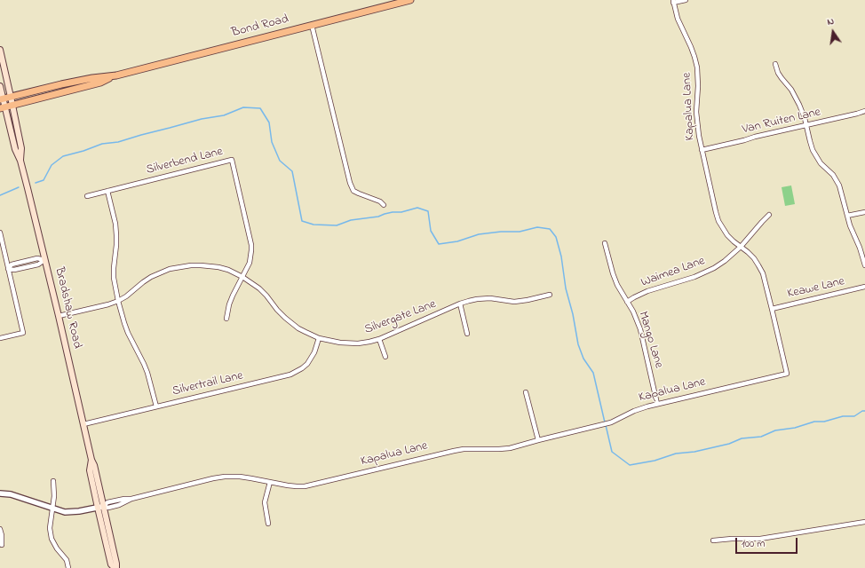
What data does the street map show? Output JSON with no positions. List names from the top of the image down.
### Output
{
  "streets": {
    "main road": ["Bond Road", "Bradshaw Road"],
    "street": [
      "Kapalua Lane",
      "Van Ruiten Lane",
      "Silverbend Lane",
      "Waimea Lane",
      "Keawe Lane",
      "Silvergate Lane",
      "Mango Lane",
      "Silvertrail Lane"
    ]
  },
  "crossings": [
    ["Bond Road", "Bradshaw Road"],
    ["Kapalua Lane", "Van Ruiten Lane"],
    ["Kapalua Lane", "Waimea Lane"],
    ["Kapalua Lane", "Keawe Lane"],
    ["Kapalua Lane", "Bradshaw Road"],
    ["Kapalua Lane", "Mango Lane"],
    ["Silverbend Lane", "Silvergate Lane"],
    ["Waimea Lane", "Mango Lane"],
    ["Bradshaw Road", "Silvergate Lane"],
    ["Bradshaw Road", "Silvertrail Lane"],
    ["Silvergate Lane", "Silvertrail Lane"]
  ],
  "scale_bar": "100 m",
  "north": "top"
}
